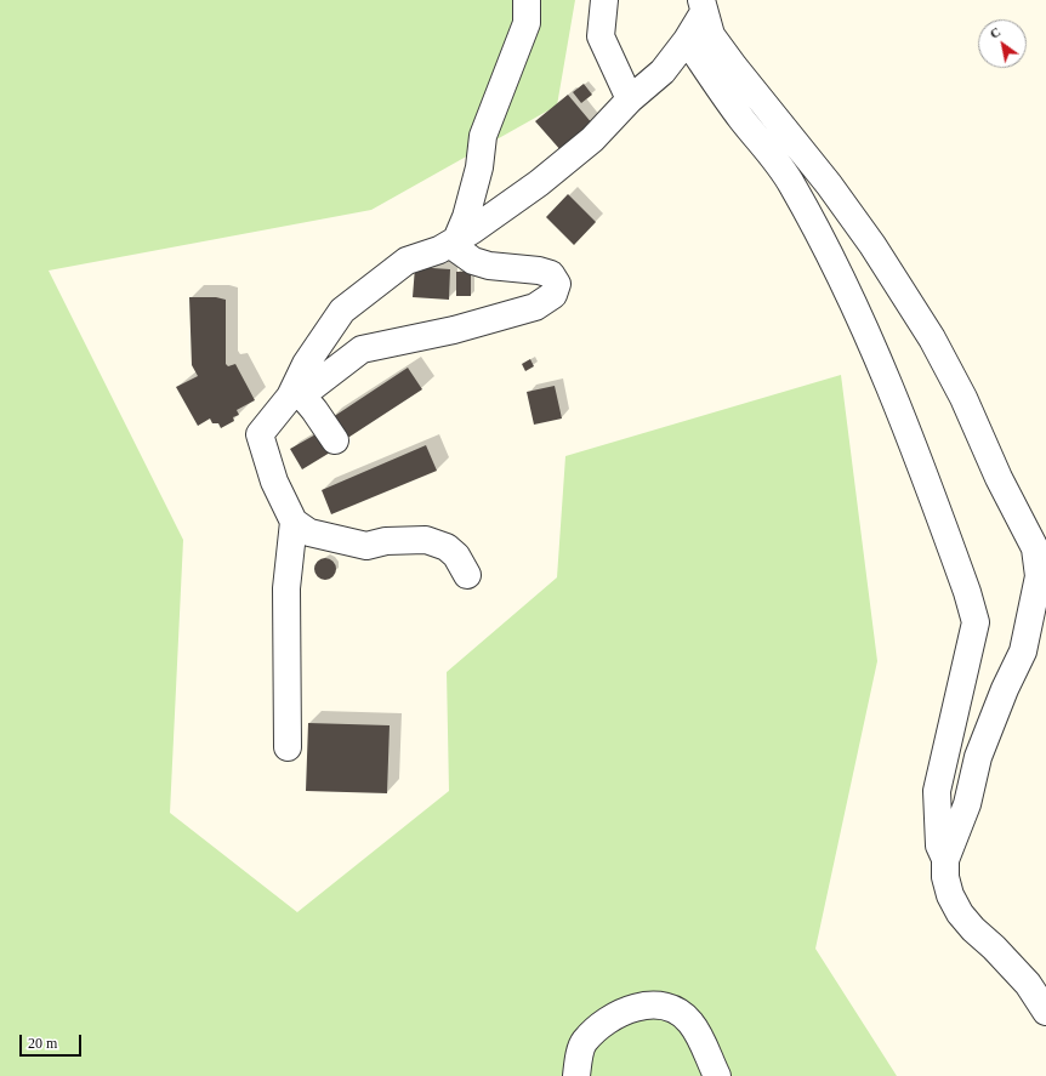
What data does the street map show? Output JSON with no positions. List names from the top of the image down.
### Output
{
  "scale_bar": "20 m",
  "north": "top left"
}
